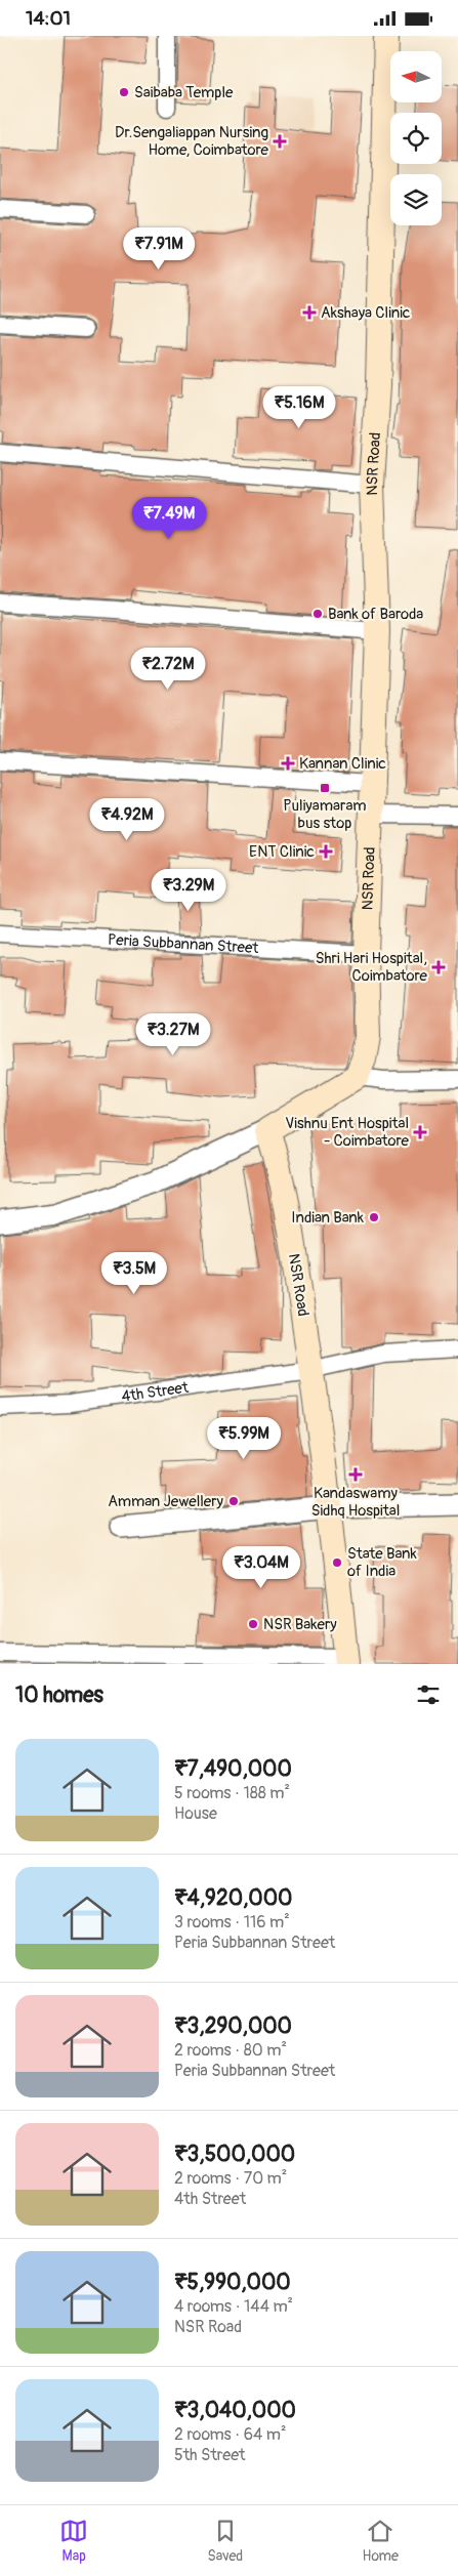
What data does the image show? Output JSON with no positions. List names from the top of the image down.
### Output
{
  "streets": {
    "main road": ["NSR Road"],
    "street": ["Peria Subbannan Street", "4th Street"]
  },
  "crossings": [
    ["NSR Road", "Peria Subbannan Street"],
    ["NSR Road", "4th Street"]
  ],
  "places": {
    "other": [
      "Saibaba Temple",
      "Bank of Baroda",
      "Indian Bank",
      "Amman Jewellery",
      "State Bank of India",
      "NSR Bakery"
    ],
    "health": [
      "Dr.Sengaliappan Nursing Home, Coimbatore",
      "Akshaya Clinic",
      "Kannan Clinic",
      "ENT Clinic",
      "Shri Hari Hospital, Coimbatore",
      "Vishnu Ent Hospital - Coimbatore",
      "Kandaswamy Sidhq Hospital"
    ],
    "transit": ["Puliyamaram bus stop"]
  },
  "north": "left",
  "page": {
    "status": "14:01",
    "price": [
      "₹7.91M",
      "₹5.16M",
      "₹7.49M",
      "₹2.72M",
      "₹4.92M",
      "₹3.29M",
      "₹3.27M",
      "₹3.5M",
      "₹5.99M",
      "₹3.04M"
    ],
    "heading": "10 homes",
    "list": [
      {
        "name": "₹7,490,000",
        "note": "5 rooms · 188 m² · House"
      },
      {
        "name": "₹4,920,000",
        "note": "3 rooms · 116 m² · Peria Subbannan Street"
      },
      {
        "name": "₹3,290,000",
        "note": "2 rooms · 80 m² · Peria Subbannan Street"
      },
      {
        "name": "₹3,500,000",
        "note": "2 rooms · 70 m² · 4th Street"
      },
      {
        "name": "₹5,990,000",
        "note": "4 rooms · 144 m² · NSR Road"
      },
      {
        "name": "₹3,040,000",
        "note": "2 rooms · 64 m² · 5th Street"
      }
    ],
    "tabs": ["Map", "Saved", "Home"]
  }
}
